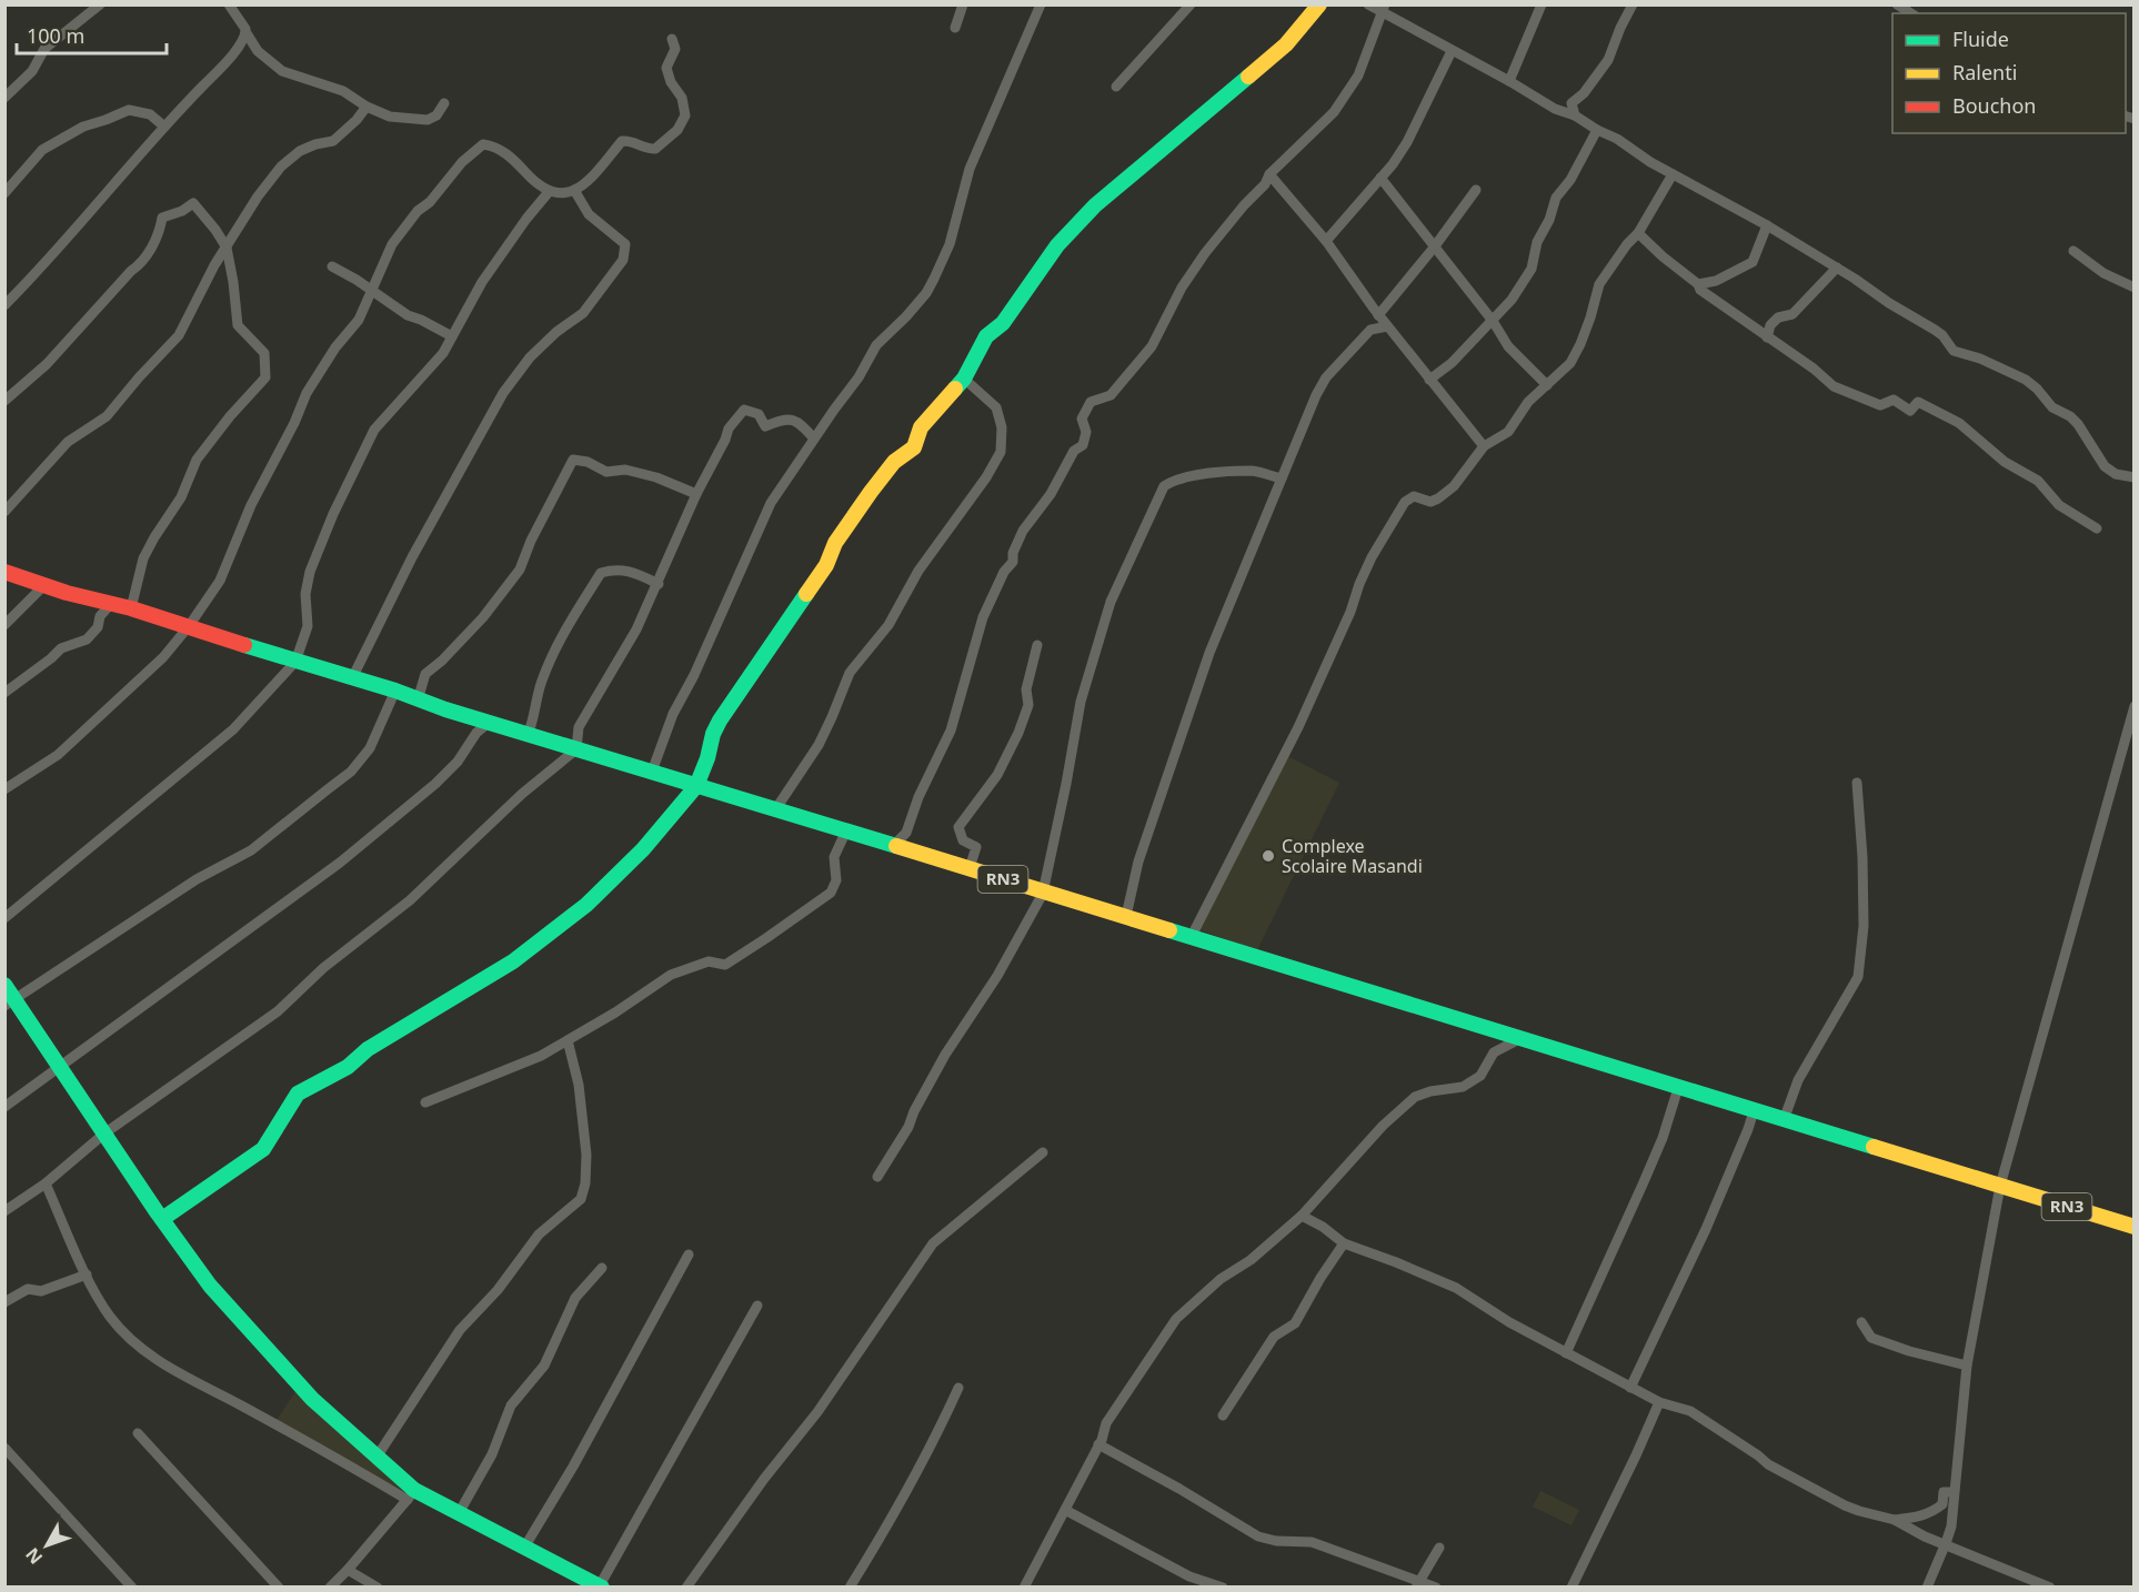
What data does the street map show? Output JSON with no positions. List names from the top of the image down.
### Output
{
  "streets": {
    "main road": ["RN3"]
  },
  "places": ["Complexe Scolaire Masandi"],
  "legend": ["Fluide", "Ralenti", "Bouchon"],
  "scale_bar": "100 m",
  "north": "bottom left"
}
